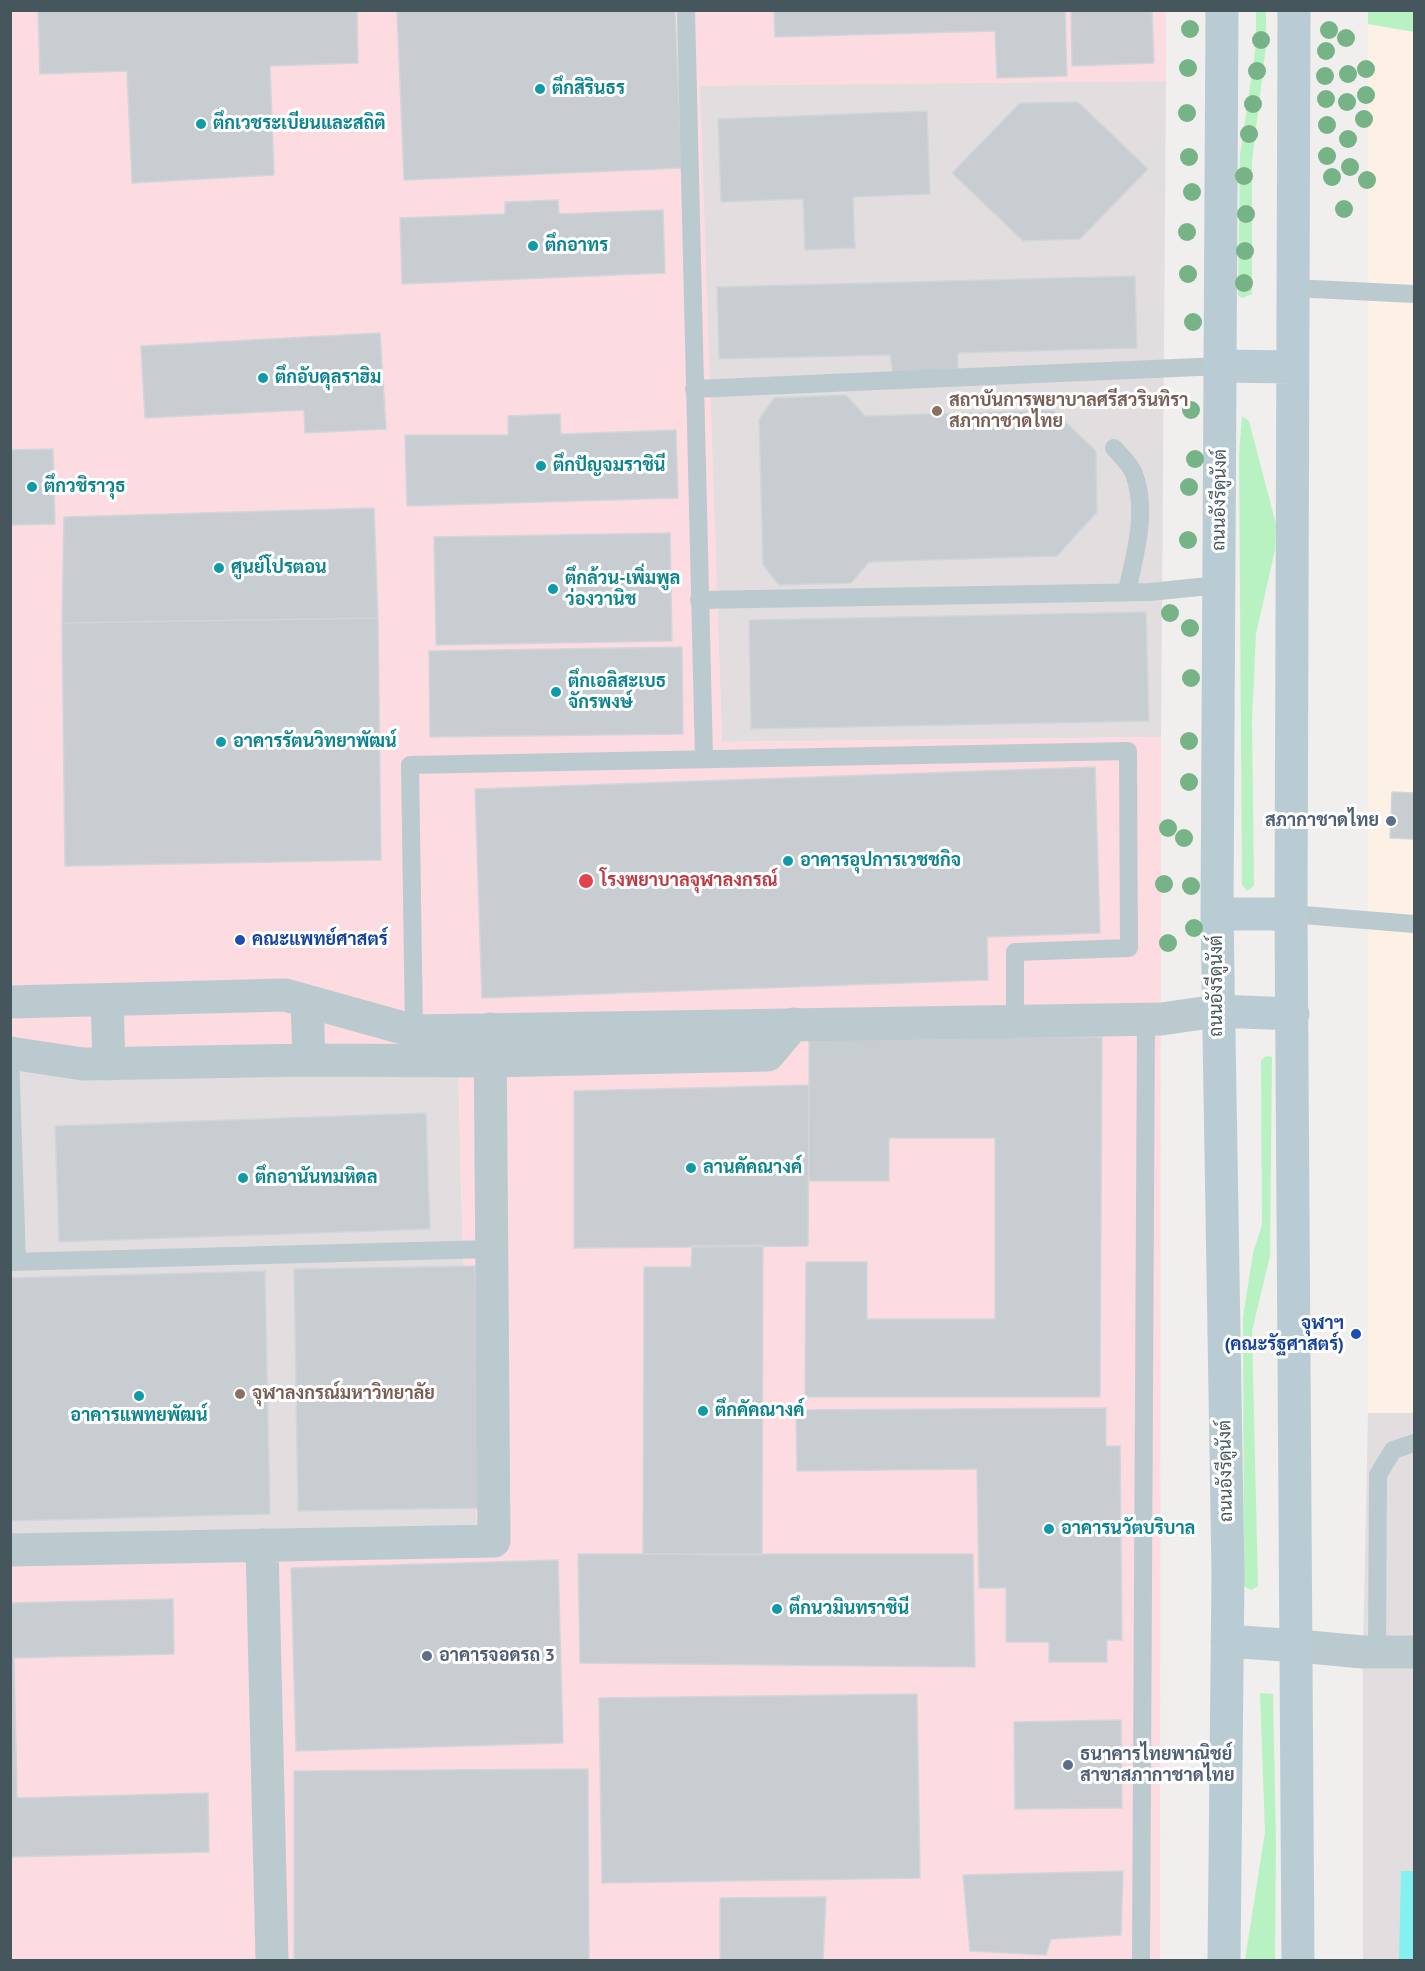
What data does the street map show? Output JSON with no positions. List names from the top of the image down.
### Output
{
  "streets": {
    "main road": ["ถนนอังรีดูนังต์"]
  },
  "places": [
    "ตึกสิรินธร",
    "ตึกเวชระเบียนและสถิติ",
    "ตึกอาทร",
    "ตึกอับดุลราฮิม",
    "สถาบันการพยาบาลศรีสวรินทิรา สภากาชาดไทย",
    "ตึกปัญจมราชินี",
    "ตึกวชิราวุธ",
    "ศูนย์โปรตอน",
    "ตึกล้วน-เพิ่มพูล ว่องวานิช",
    "ตึกเอลิสะเบธ จักรพงษ์",
    "อาคารรัตนวิทยาพัฒน์",
    "สภากาชาดไทย",
    "อาคารอุปการเวชชกิจ",
    "โรงพยาบาลจุฬาลงกรณ์",
    "คณะแพทย์ศาสตร์",
    "ลานคัคณางค์",
    "ตึกอานันทมหิดล",
    "จุฬาฯ (คณะรัฐศาสตร์)",
    "จุฬาลงกรณ์มหาวิทยาลัย",
    "อาคารแพทยพัฒน์",
    "ตึกคัคณางค์",
    "อาคารนวัตบริบาล",
    "ตึกนวมินทราชินี",
    "อาคารจอดรถ 3",
    "ธนาคารไทยพาณิชย์ สาขาสภากาชาดไทย"
  ]
}
